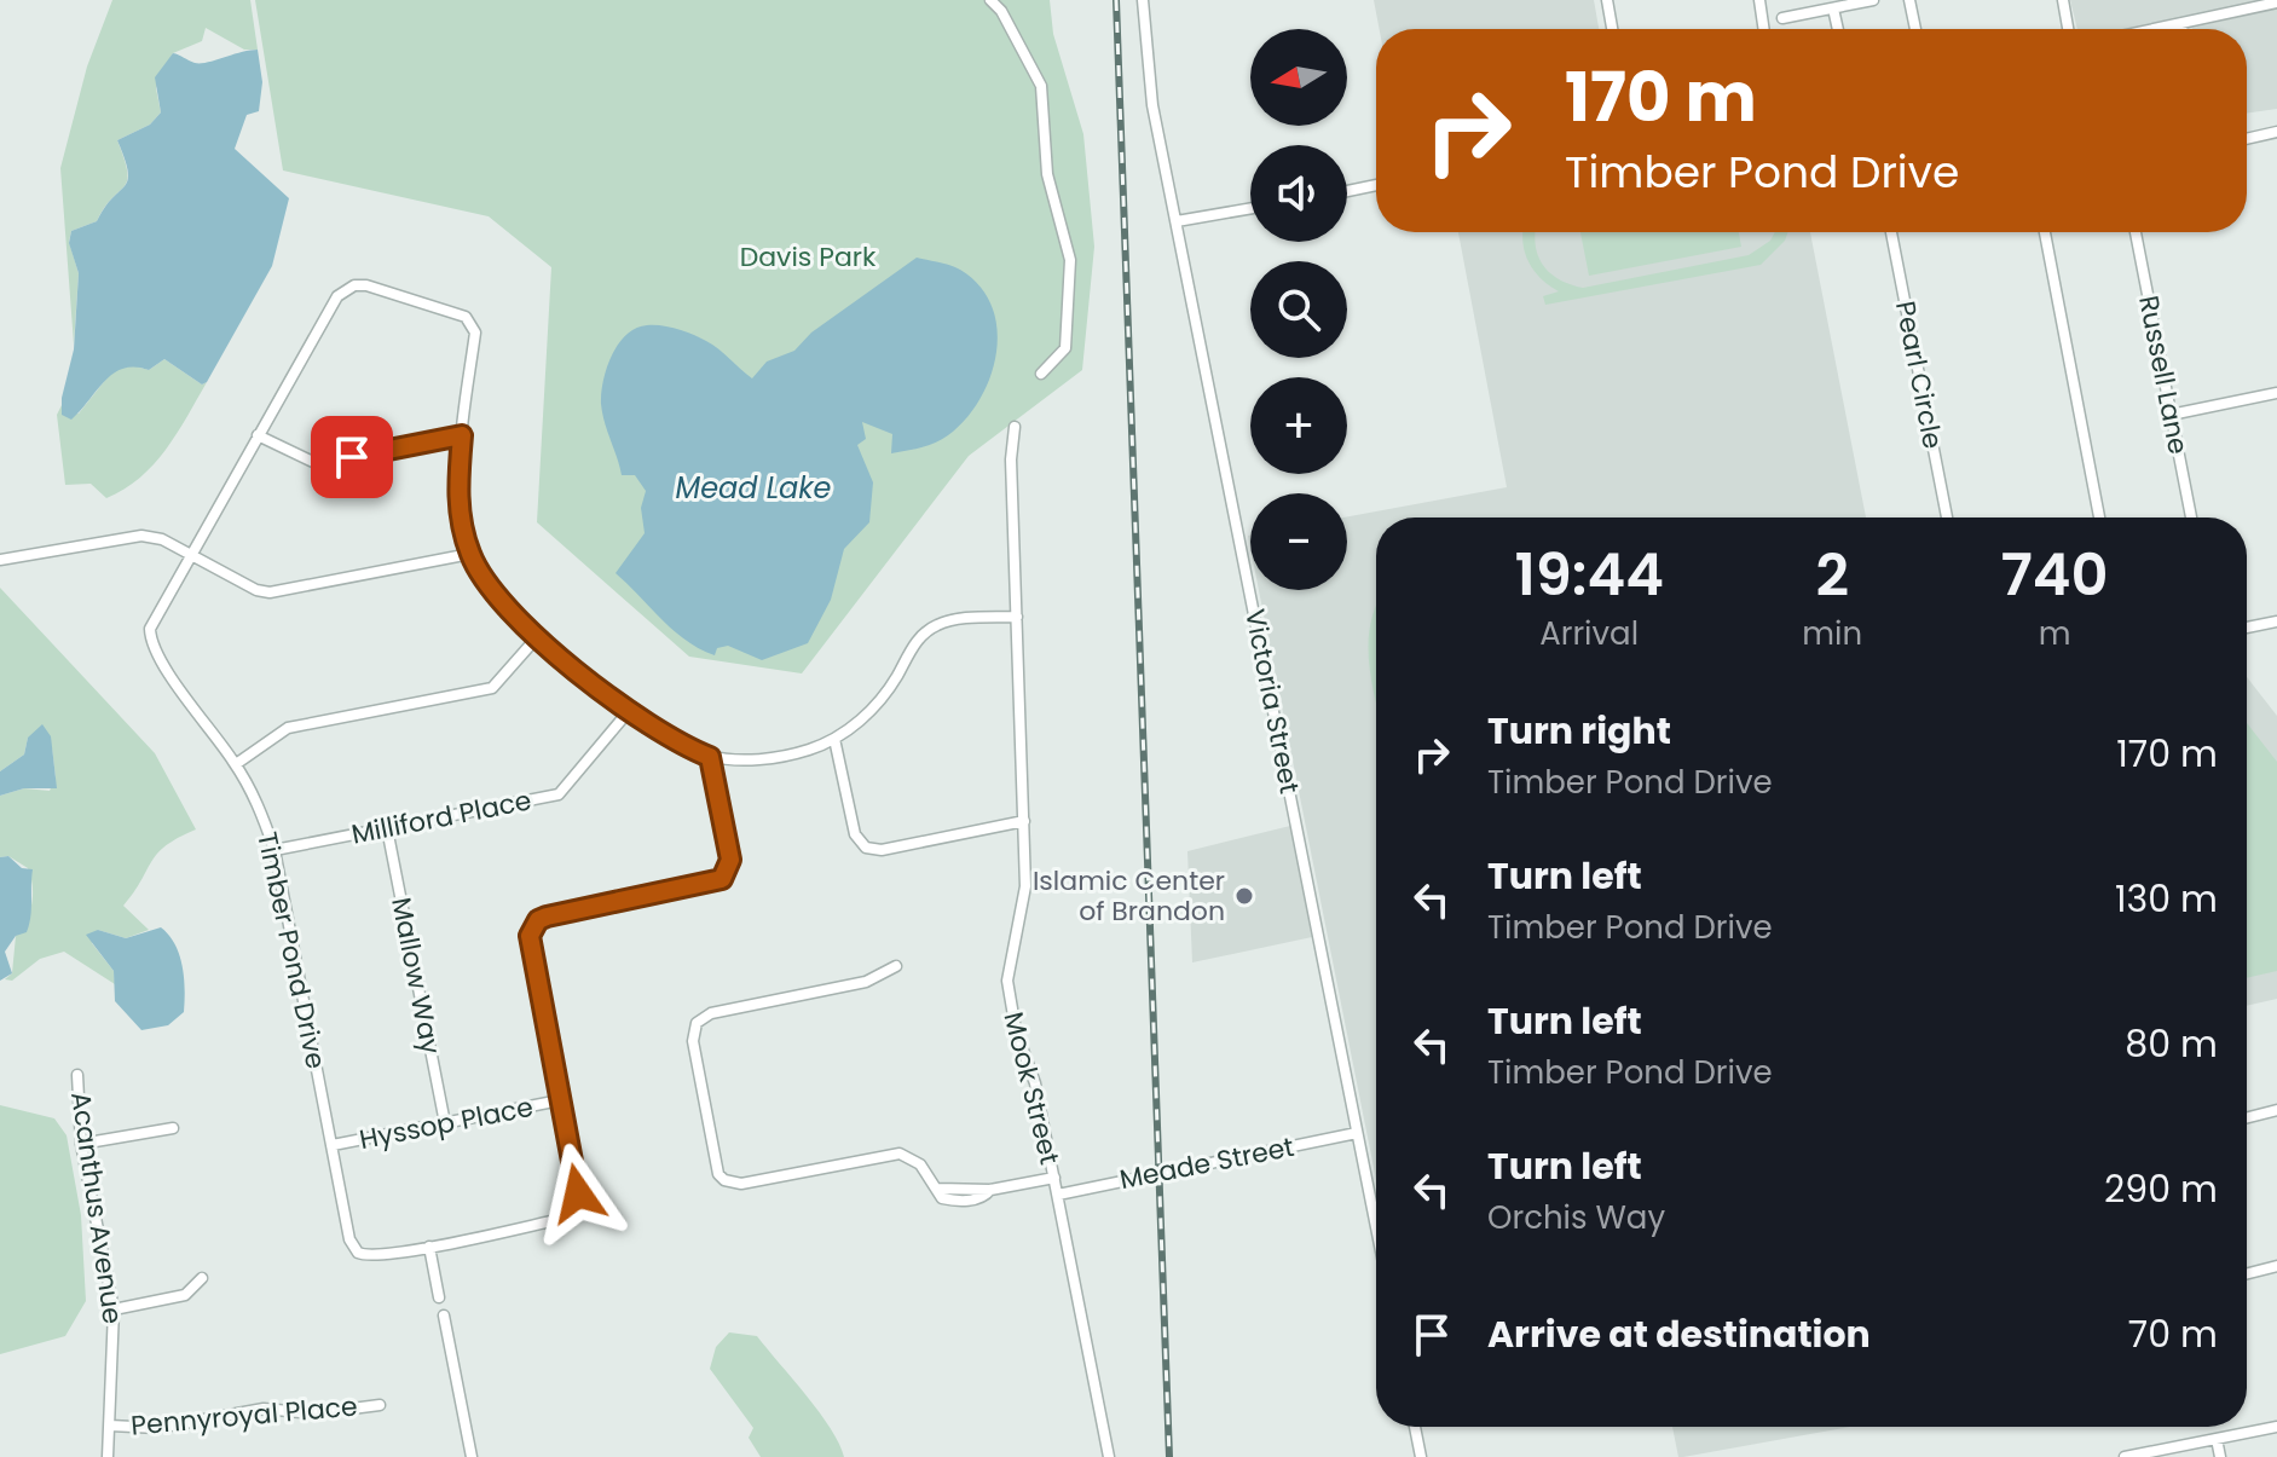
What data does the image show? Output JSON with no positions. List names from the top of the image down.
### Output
{
  "streets": {
    "street": [
      "Pearl Circle",
      "Russell Lane",
      "Victoria Street",
      "Milliford Place",
      "Timber Pond Drive",
      "Mallow Way",
      "Mook Street",
      "Hyssop Place",
      "Meade Street",
      "Acanthus Avenue",
      "Pennyroyal Place"
    ]
  },
  "crossings": [
    ["Victoria Street", "Meade Street"],
    ["Milliford Place", "Timber Pond Drive"],
    ["Milliford Place", "Mallow Way"],
    ["Timber Pond Drive", "Hyssop Place"],
    ["Mallow Way", "Hyssop Place"],
    ["Mook Street", "Meade Street"],
    ["Acanthus Avenue", "Pennyroyal Place"]
  ],
  "water": ["Mead Lake"],
  "parks": ["Davis Park"],
  "places": ["Islamic Center of Brandon"],
  "north": "left",
  "page": {
    "map_buttons": ["+", "−"],
    "turn": ["170 m", "Timber Pond Drive"],
    "eta": [
      "19:44",
      "Arrival",
      "2",
      "min",
      "740",
      "m"
    ],
    "list": [
      {
        "name": "Turn right",
        "note": "Timber Pond Drive",
        "value": "170 m"
      },
      {
        "name": "Turn left",
        "note": "Timber Pond Drive",
        "value": "130 m"
      },
      {
        "name": "Turn left",
        "note": "Timber Pond Drive",
        "value": "80 m"
      },
      {
        "name": "Turn left",
        "note": "Orchis Way",
        "value": "290 m"
      },
      {
        "name": "Arrive at destination",
        "value": "70 m"
      }
    ]
  }
}
